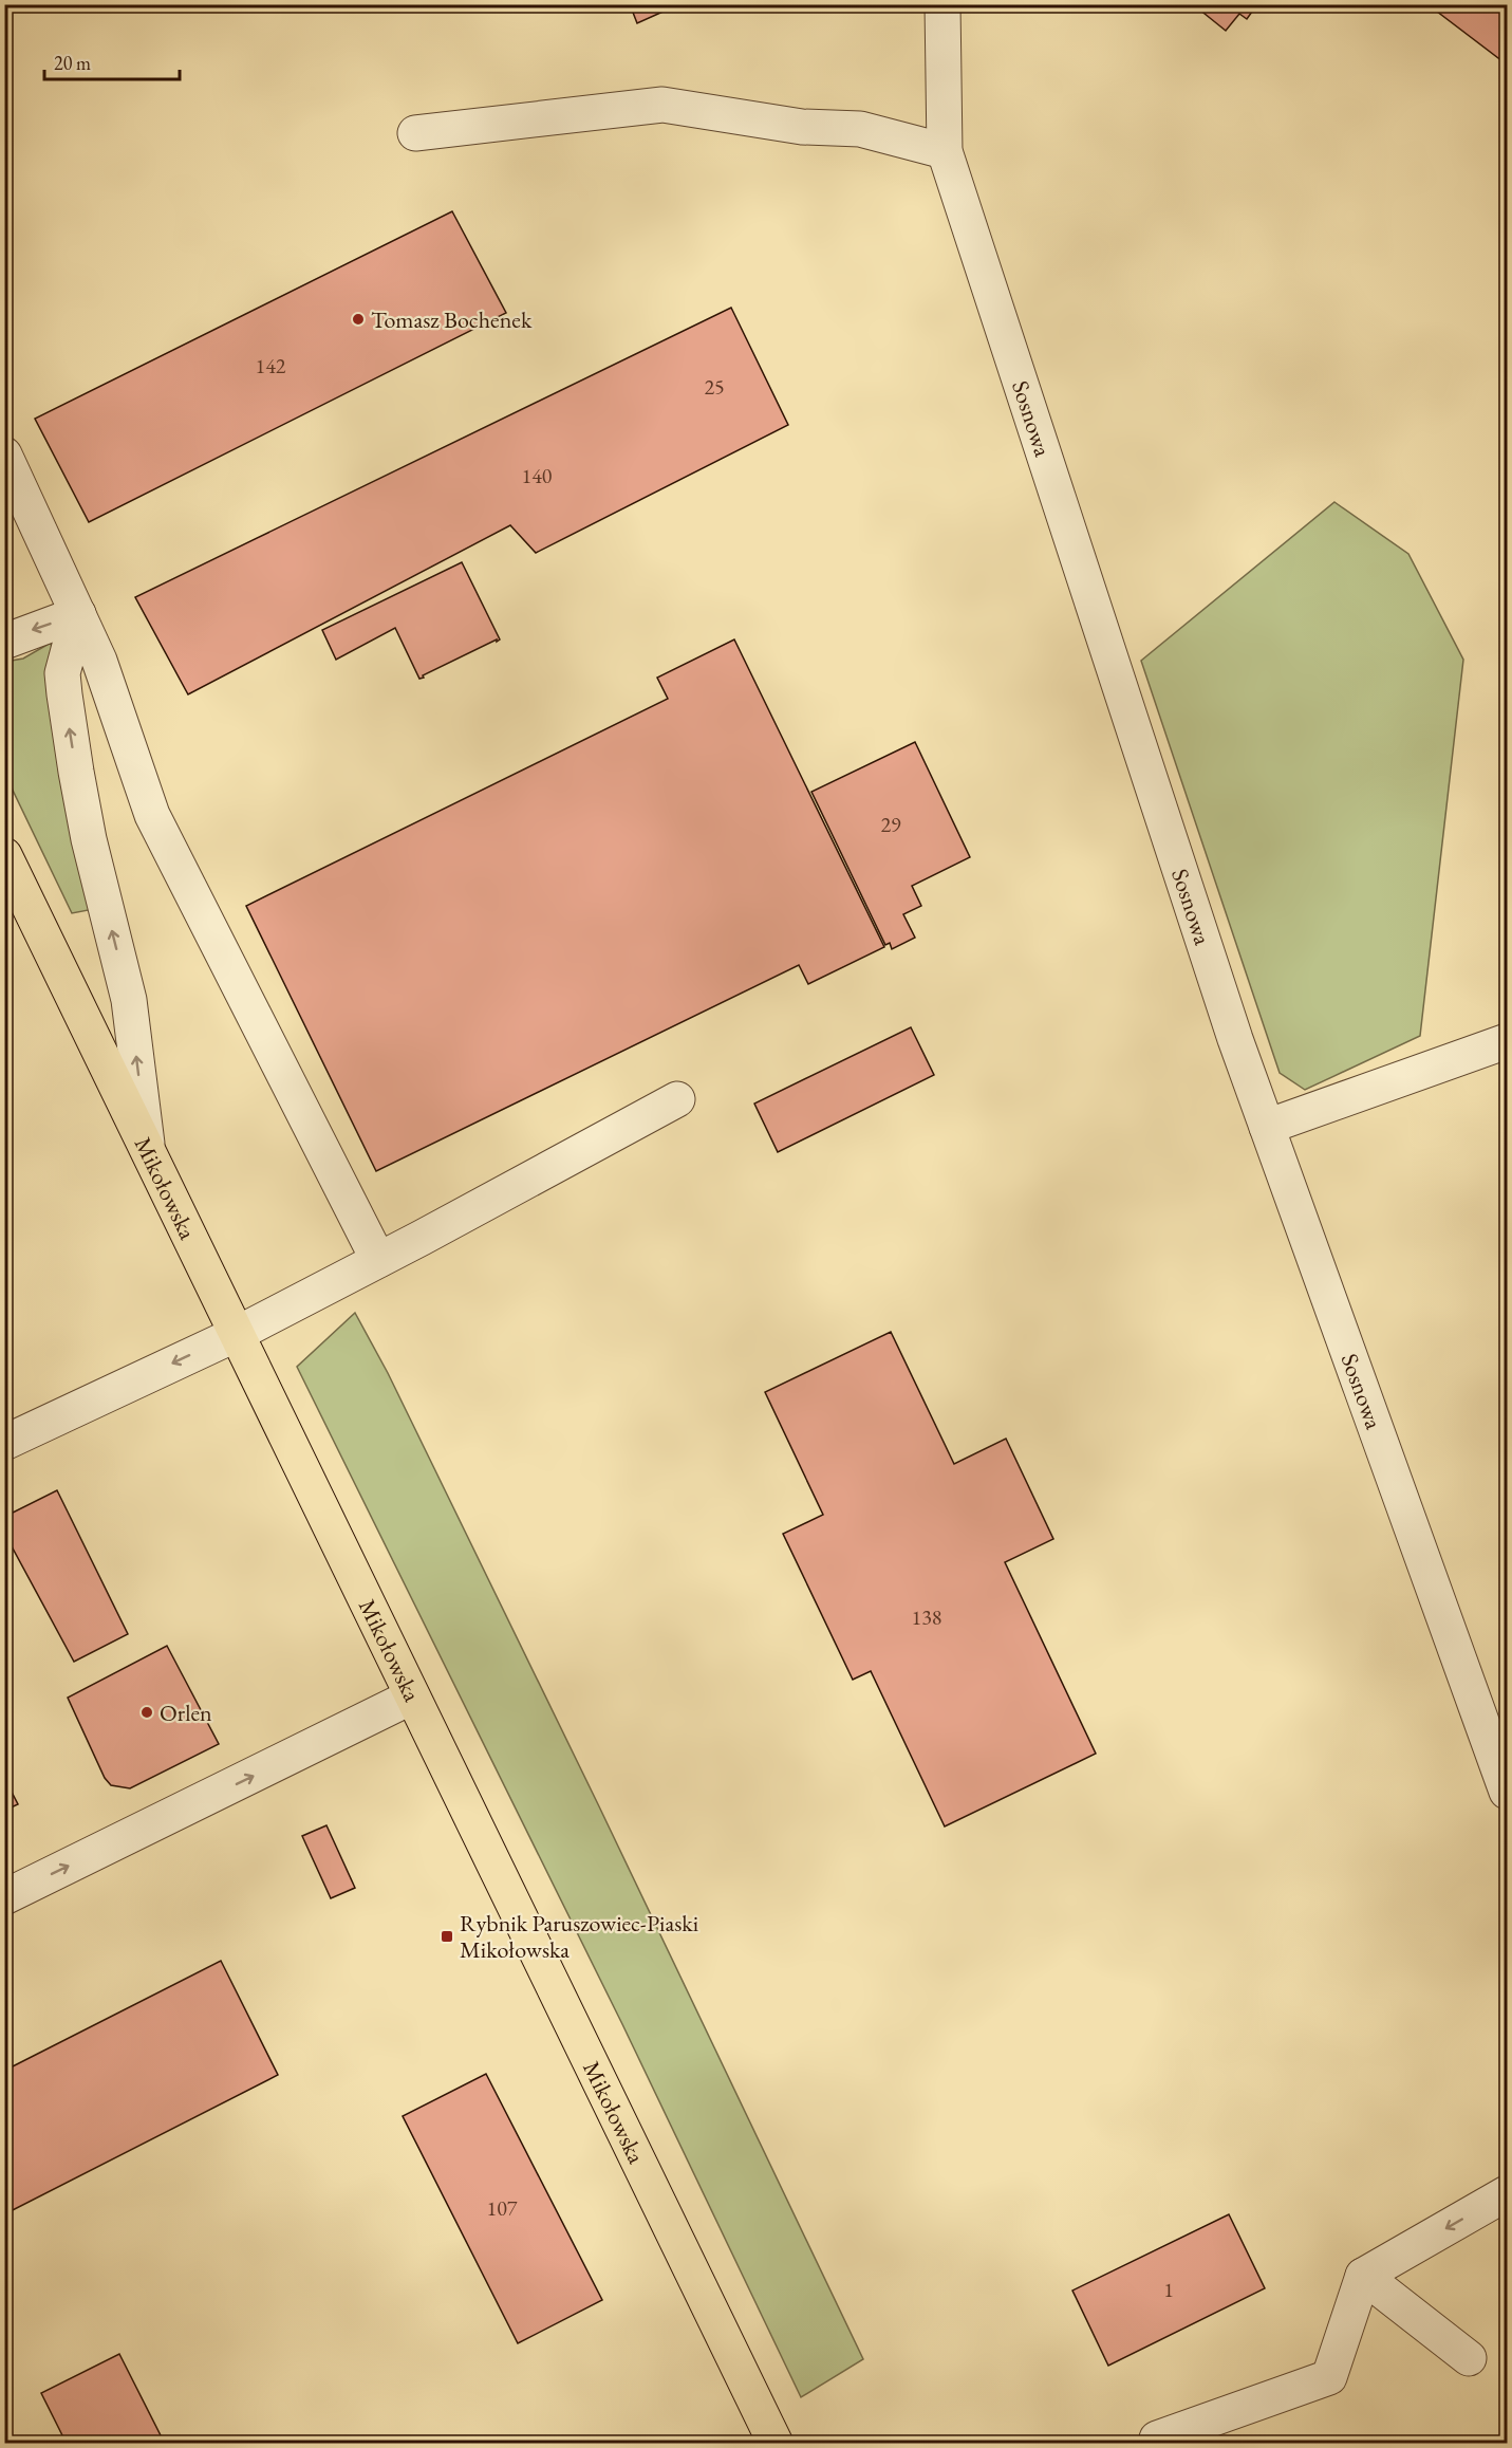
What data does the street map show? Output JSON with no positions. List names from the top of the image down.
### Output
{
  "streets": {
    "main road": ["Mikołowska"],
    "street": ["Sosnowa"]
  },
  "places": {
    "other": ["Tomasz Bochenek", "Orlen"],
    "transit": ["Rybnik Paruszowiec-Piaski Mikołowska"]
  },
  "house_numbers": [
    "142",
    "25",
    "140",
    "29",
    "138",
    "107",
    "1"
  ],
  "scale_bar": "20 m"
}
